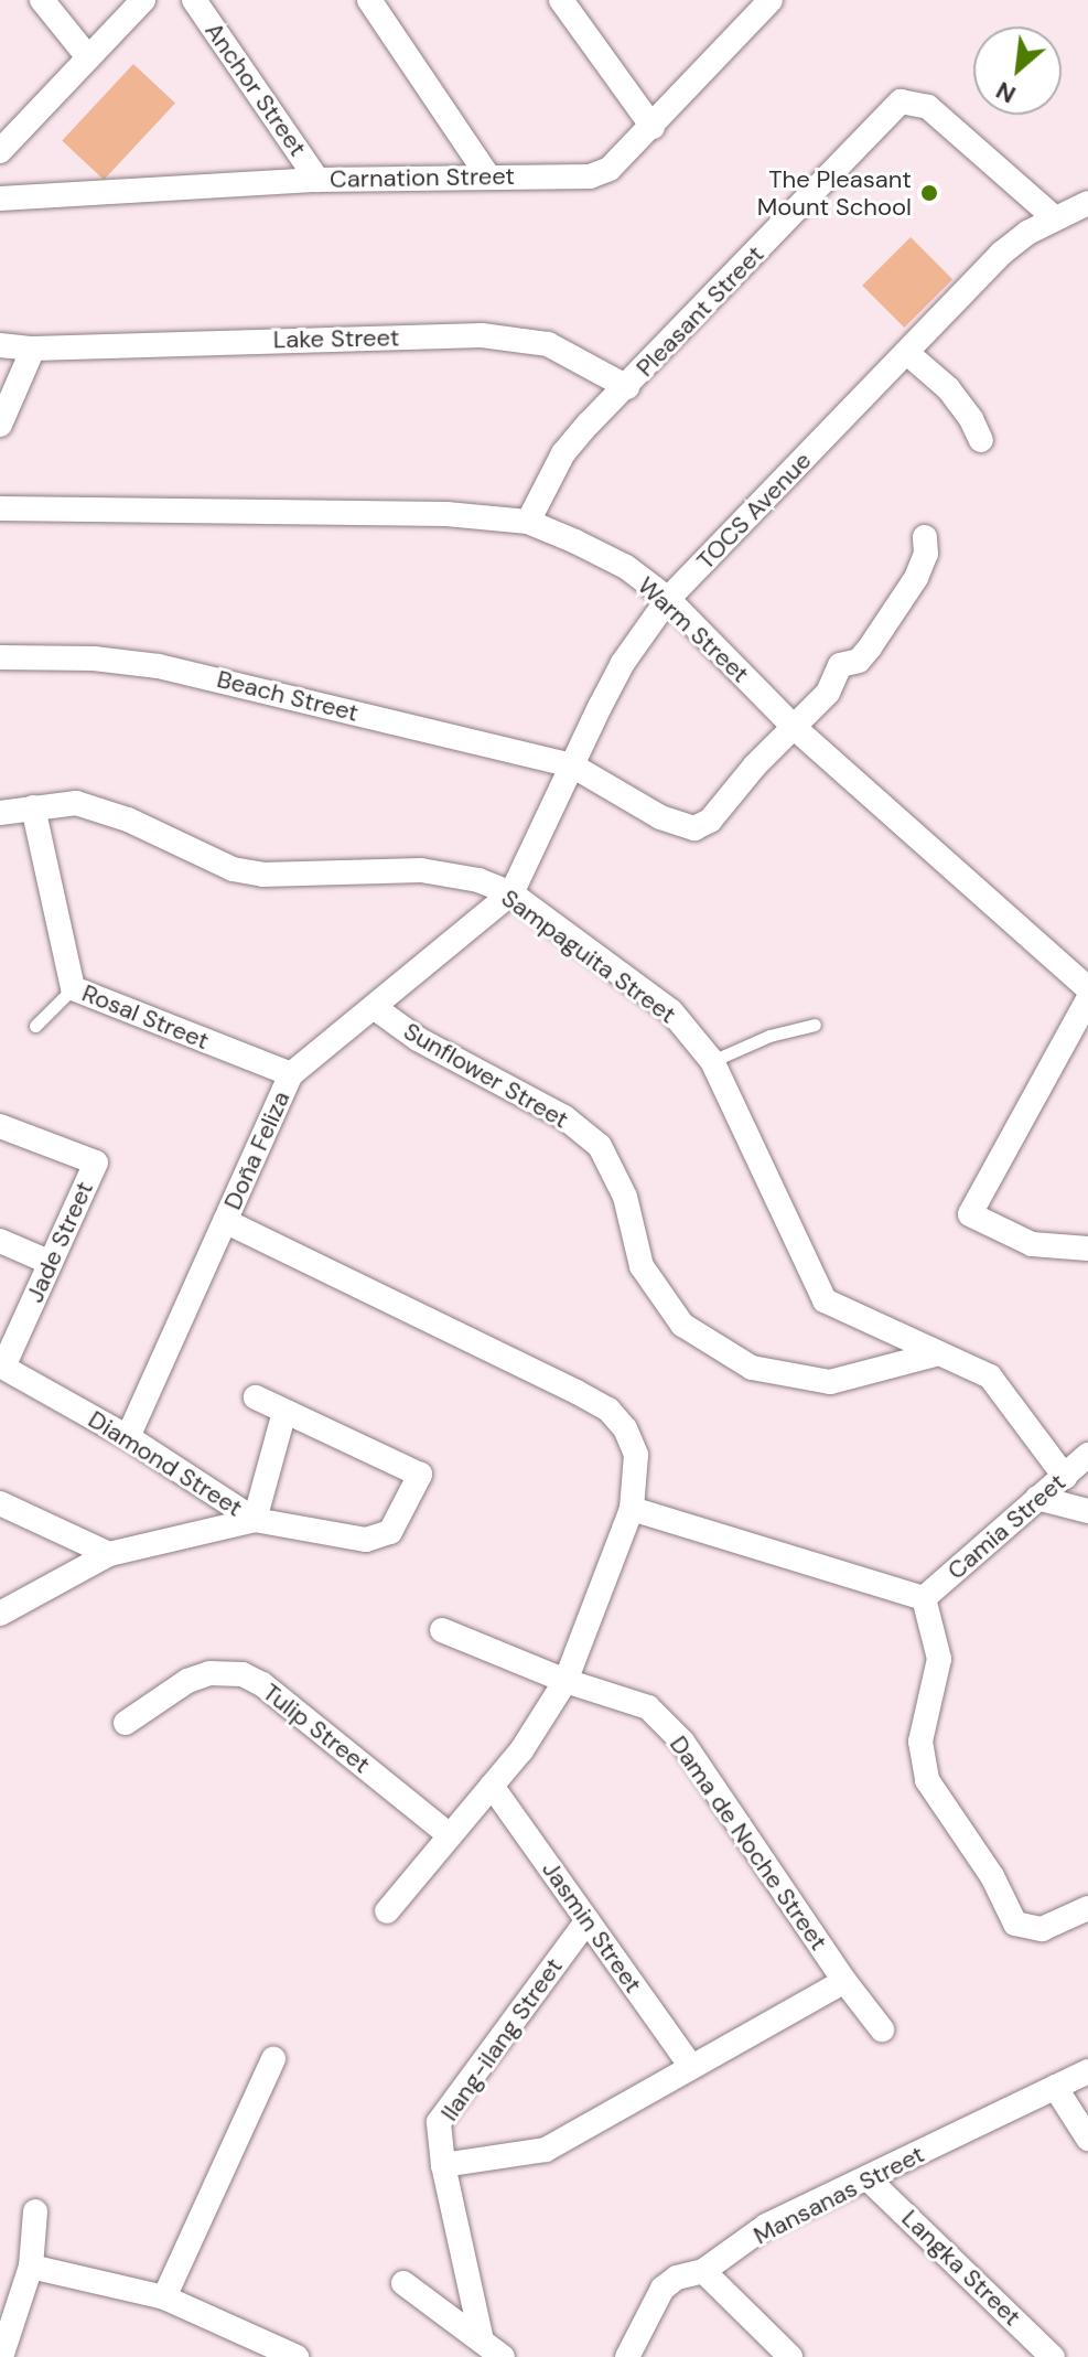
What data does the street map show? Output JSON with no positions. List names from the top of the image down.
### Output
{
  "streets": {
    "street": [
      "Anchor Street",
      "Carnation Street",
      "Pleasant Street",
      "Lake Street",
      "TOCS Avenue",
      "Warm Street",
      "Beach Street",
      "Sampaguita Street",
      "Rosal Street",
      "Sunflower Street",
      "Doña Feliza",
      "Jade Street",
      "Diamond Street",
      "Camia Street",
      "Tulip Street",
      "Dama de Noche Street",
      "Jasmin Street",
      "Ilang-ilang Street",
      "Mansanas Street",
      "Langka Street"
    ]
  },
  "crossings": [
    ["Anchor Street", "Carnation Street"],
    ["Pleasant Street", "Lake Street"],
    ["Pleasant Street", "TOCS Avenue"],
    ["Pleasant Street", "Warm Street"],
    ["TOCS Avenue", "Warm Street"],
    ["TOCS Avenue", "Beach Street"],
    ["TOCS Avenue", "Sampaguita Street"],
    ["TOCS Avenue", "Doña Feliza"],
    ["Warm Street", "Beach Street"],
    ["Sampaguita Street", "Rosal Street"],
    ["Sampaguita Street", "Sunflower Street"],
    ["Sampaguita Street", "Doña Feliza"],
    ["Sampaguita Street", "Camia Street"],
    ["Rosal Street", "Doña Feliza"],
    ["Sunflower Street", "Doña Feliza"],
    ["Doña Feliza", "Diamond Street"],
    ["Jade Street", "Diamond Street"],
    ["Jasmin Street", "Ilang-ilang Street"],
    ["Mansanas Street", "Langka Street"]
  ],
  "places": ["The Pleasant Mount School"],
  "north": "bottom left"
}
